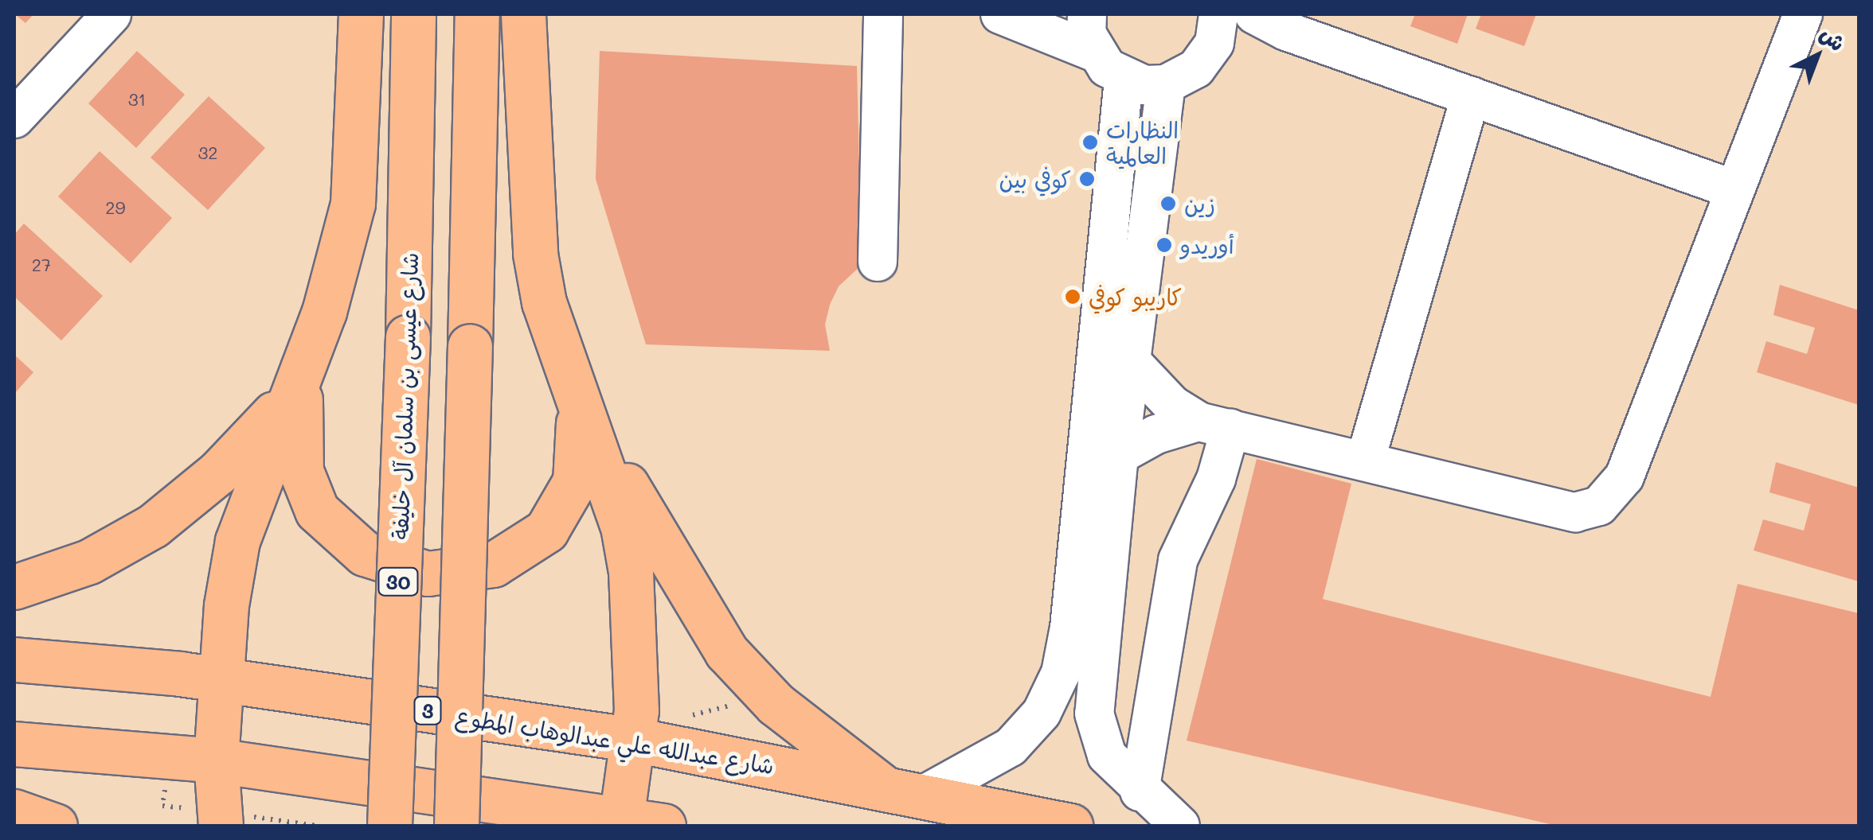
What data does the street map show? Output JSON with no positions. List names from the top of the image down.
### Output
{
  "streets": {
    "main road": [
      "شارع عيسى بن سلمان آل خليفة",
      "30",
      "3",
      "شارع عبدالله علي عبدالوهاب المطوع"
    ]
  },
  "places": [
    "النظارات العالمية",
    "كوفي بين",
    "زين",
    "أوريدو",
    "كاريبو كوفي"
  ],
  "house_numbers": [
    "31",
    "32",
    "29",
    "27"
  ],
  "north": "top right"
}
